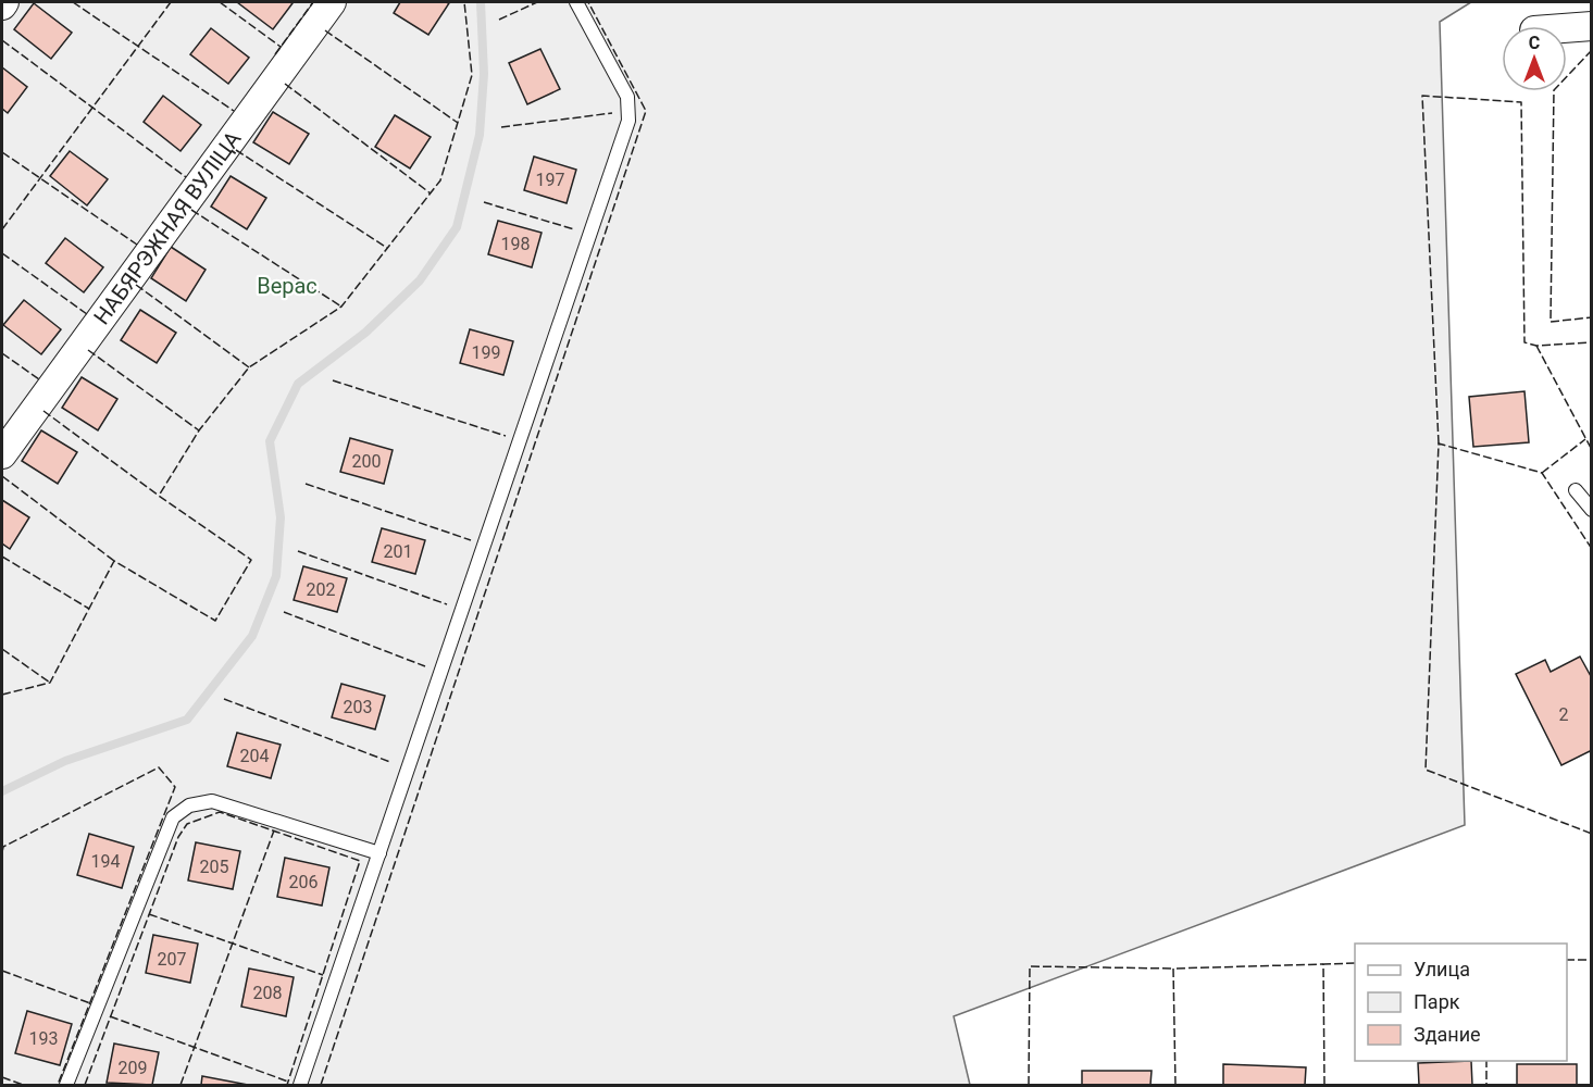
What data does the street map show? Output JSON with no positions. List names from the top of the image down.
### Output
{
  "streets": {
    "street": ["НАБЯРЭЖНАЯ ВУЛІЦА"]
  },
  "parks": ["Верас"],
  "house_numbers": [
    "197",
    "198",
    "199",
    "200",
    "201",
    "202",
    "203",
    "2",
    "204",
    "194",
    "205",
    "206",
    "207",
    "208",
    "193",
    "209"
  ],
  "legend": ["Улица", "Парк", "Здание"],
  "north": "top"
}
